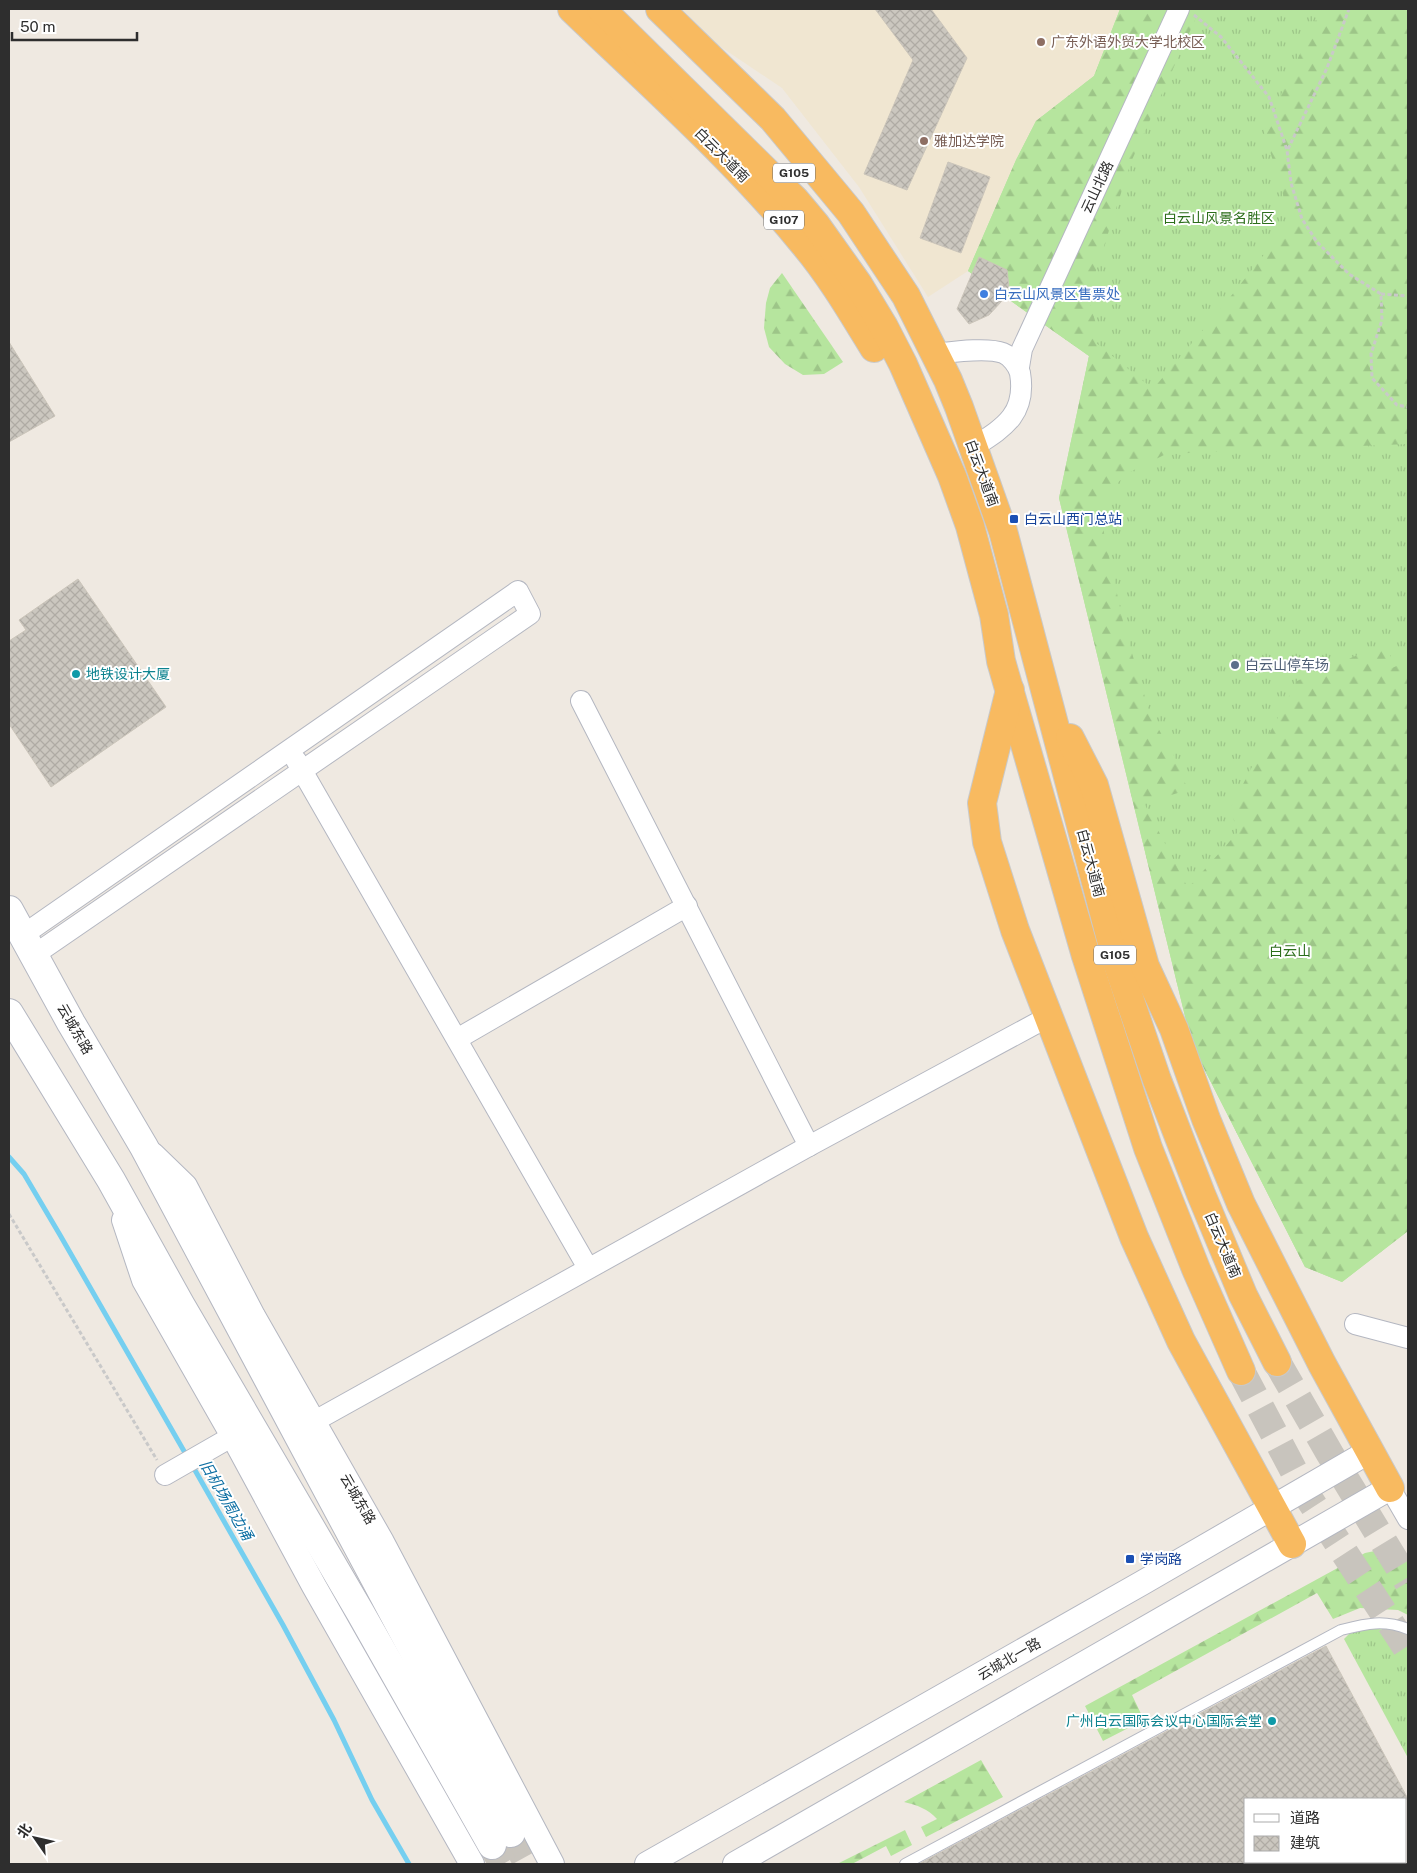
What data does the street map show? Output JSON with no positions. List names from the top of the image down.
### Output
{
  "streets": {
    "highway": ["白云大道南", "G105", "G107"],
    "main road": ["云城东路"],
    "street": ["云山北路", "云城北一路"]
  },
  "water": ["旧机场周边涌"],
  "parks": ["白云山风景名胜区", "白云山"],
  "places": {
    "other": [
      "广东外语外贸大学北校区",
      "雅加达学院",
      "白云山风景区售票处",
      "白云山停车场",
      "地铁设计大厦",
      "广州白云国际会议中心国际会堂"
    ],
    "transit": ["白云山西门总站", "学岗路"]
  },
  "legend": ["道路", "建筑"],
  "scale_bar": "50 m",
  "north": "top left"
}
